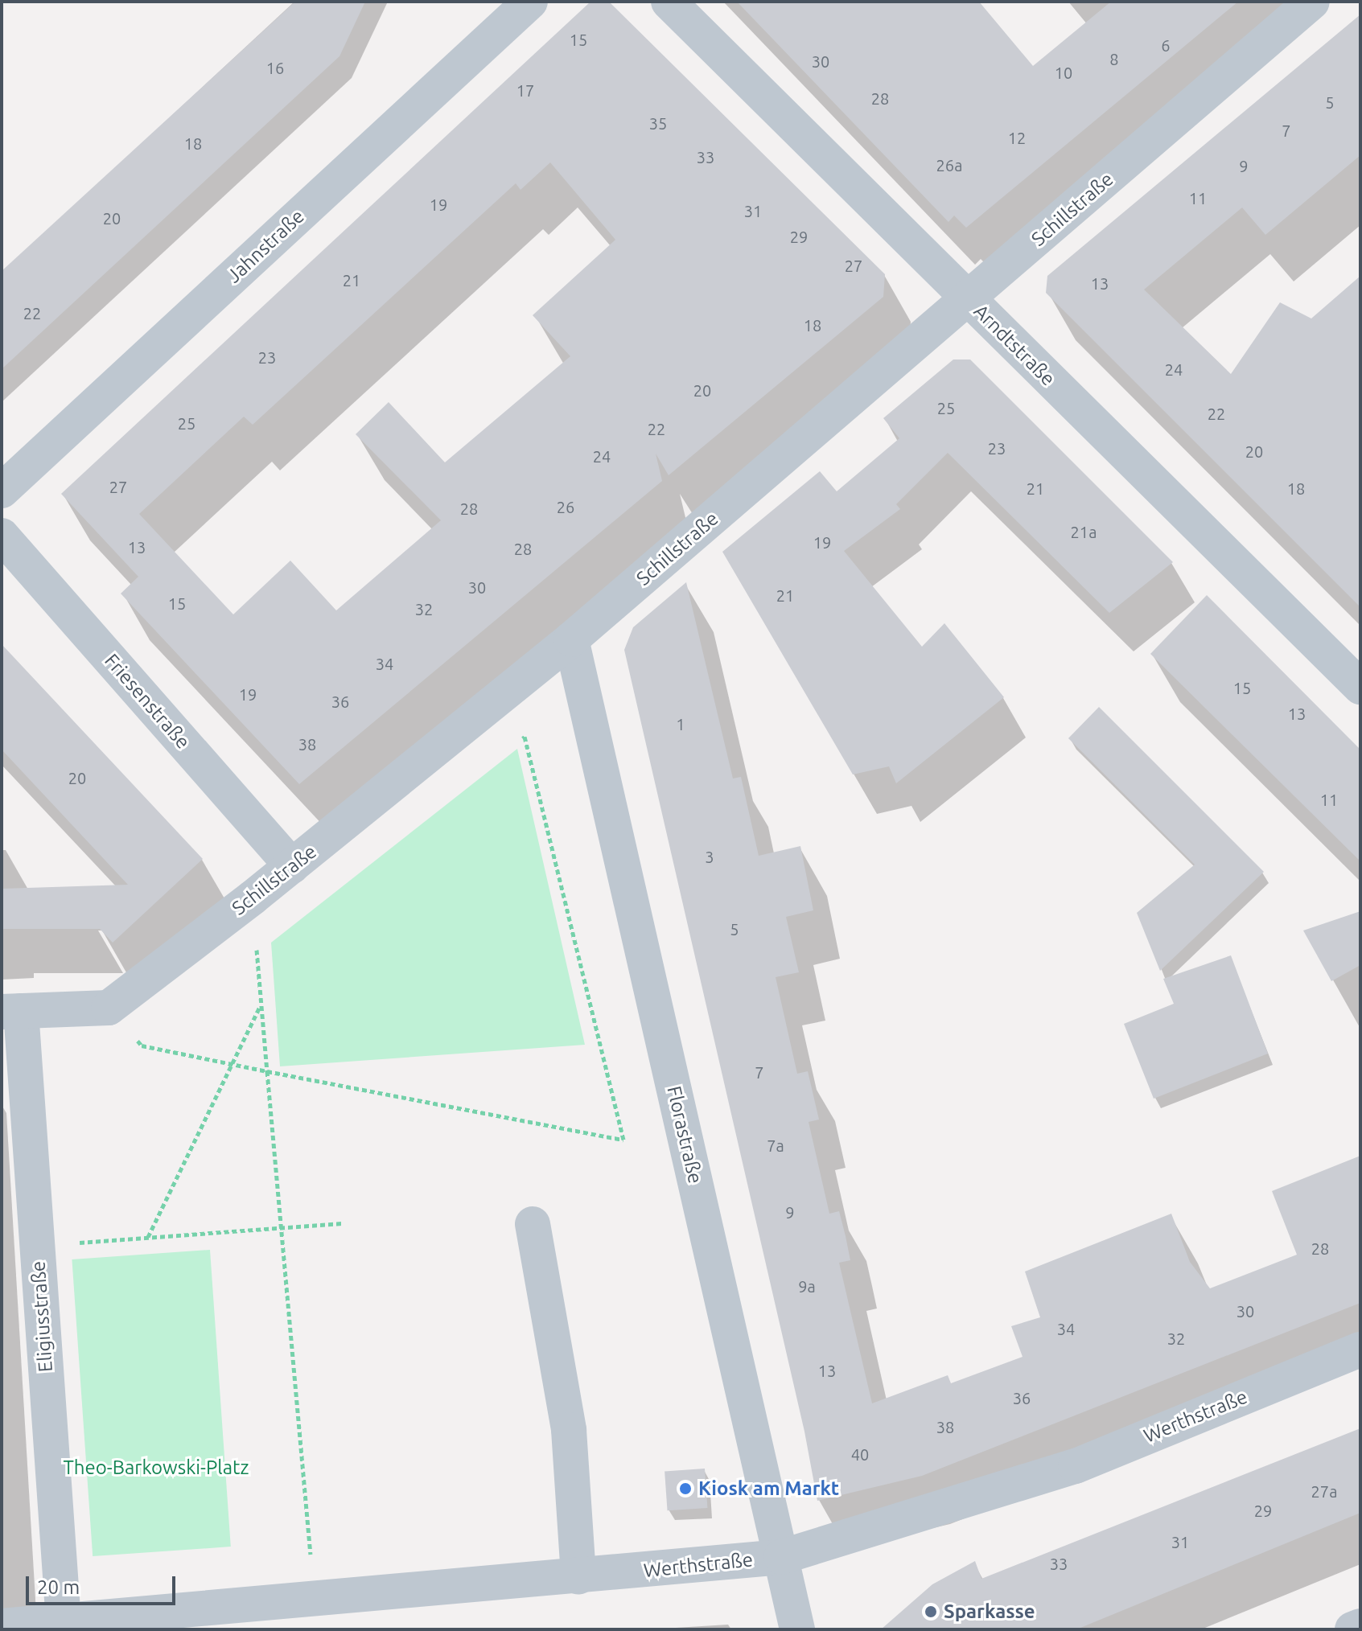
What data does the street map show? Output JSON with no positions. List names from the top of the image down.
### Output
{
  "streets": {
    "street": [
      "Schillstraße",
      "Jahnstraße",
      "Arndtstraße",
      "Friesenstraße",
      "Florastraße",
      "Eligiusstraße",
      "Werthstraße"
    ]
  },
  "crossings": [
    ["Schillstraße", "Arndtstraße"],
    ["Schillstraße", "Friesenstraße"],
    ["Schillstraße", "Florastraße"],
    ["Florastraße", "Werthstraße"],
    ["Eligiusstraße", "Werthstraße"]
  ],
  "parks": ["Theo-Barkowski-Platz"],
  "places": ["Kiosk am Markt", "Sparkasse"],
  "house_numbers": [
    "15",
    "6",
    "8",
    "30",
    "16",
    "10",
    "17",
    "28",
    "5",
    "35",
    "7",
    "12",
    "18",
    "33",
    "26a",
    "9",
    "11",
    "19",
    "31",
    "20",
    "29",
    "27",
    "21",
    "13",
    "22",
    "18",
    "23",
    "24",
    "20",
    "25",
    "22",
    "25",
    "22",
    "23",
    "20",
    "24",
    "27",
    "21",
    "18",
    "26",
    "28",
    "21a",
    "19",
    "13",
    "28",
    "30",
    "21",
    "15",
    "32",
    "34",
    "15",
    "19",
    "36",
    "13",
    "1",
    "38",
    "20",
    "11",
    "3",
    "5",
    "7",
    "7a",
    "9",
    "28",
    "9a",
    "30",
    "34",
    "32",
    "13",
    "36",
    "38",
    "40",
    "27a",
    "29",
    "31",
    "33"
  ],
  "scale_bar": "20 m"
}
